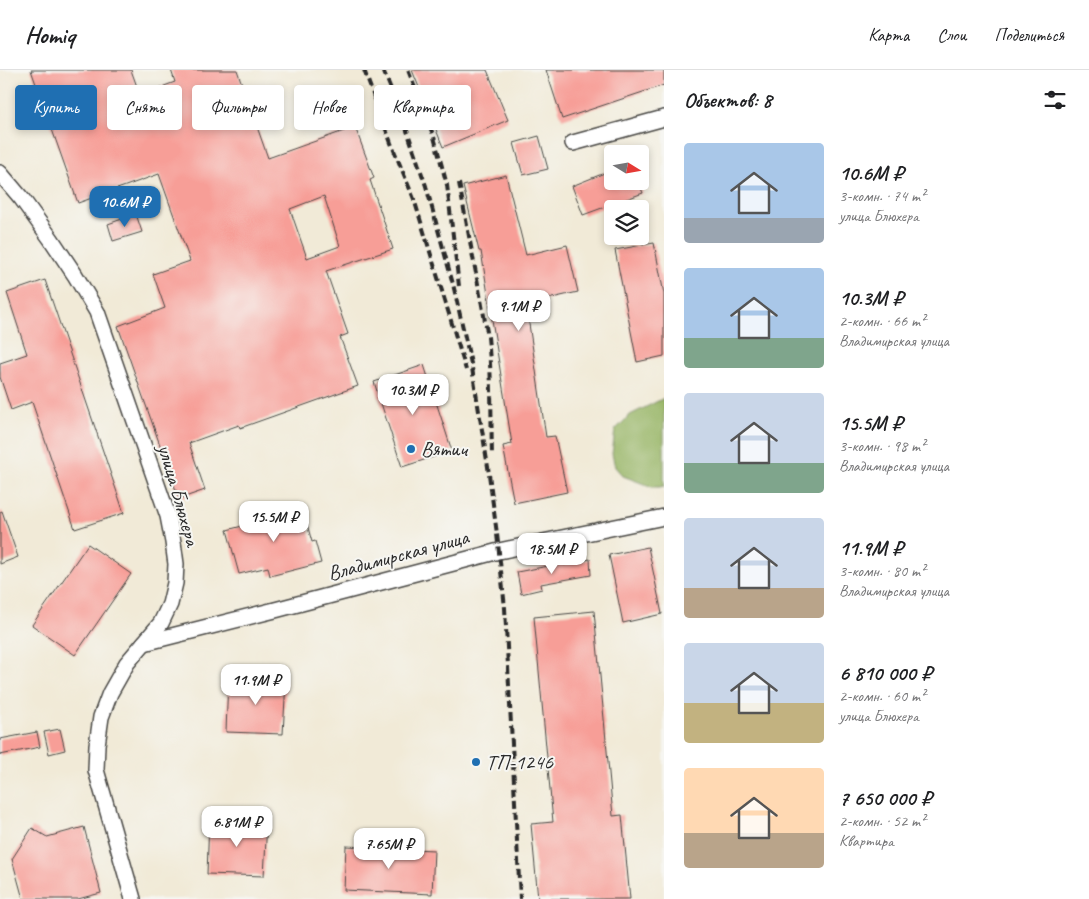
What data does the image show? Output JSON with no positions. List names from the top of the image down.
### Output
{
  "streets": {
    "street": ["улица Блюхера", "Владимирская улица"]
  },
  "crossings": [
    ["улица Блюхера", "Владимирская улица"]
  ],
  "places": ["Вятич", "ТП-1246"],
  "north": "right",
  "page": {
    "header": "Homiq",
    "nav": ["Карта", "Слои", "Поделиться"],
    "heading": "Объектов: 8",
    "chip": [
      "Купить",
      "Снять",
      "Фильтры",
      "Новое",
      "Квартира"
    ],
    "list": [
      {
        "name": "10.6M ₽",
        "note": "3-комн. · 74 m² · улица Блюхера"
      },
      {
        "name": "10.3M ₽",
        "note": "2-комн. · 66 m² · Владимирская улица"
      },
      {
        "name": "15.5M ₽",
        "note": "3-комн. · 98 m² · Владимирская улица"
      },
      {
        "name": "11.9M ₽",
        "note": "3-комн. · 80 m² · Владимирская улица"
      },
      {
        "name": "6 810 000 ₽",
        "note": "2-комн. · 60 m² · улица Блюхера"
      },
      {
        "name": "7 650 000 ₽",
        "note": "2-комн. · 52 m² · Квартира"
      }
    ],
    "price": [
      "10.6M ₽",
      "9.1M ₽",
      "10.3M ₽",
      "15.5M ₽",
      "18.5M ₽",
      "11.9M ₽",
      "6.81M ₽",
      "7.65M ₽"
    ]
  }
}
